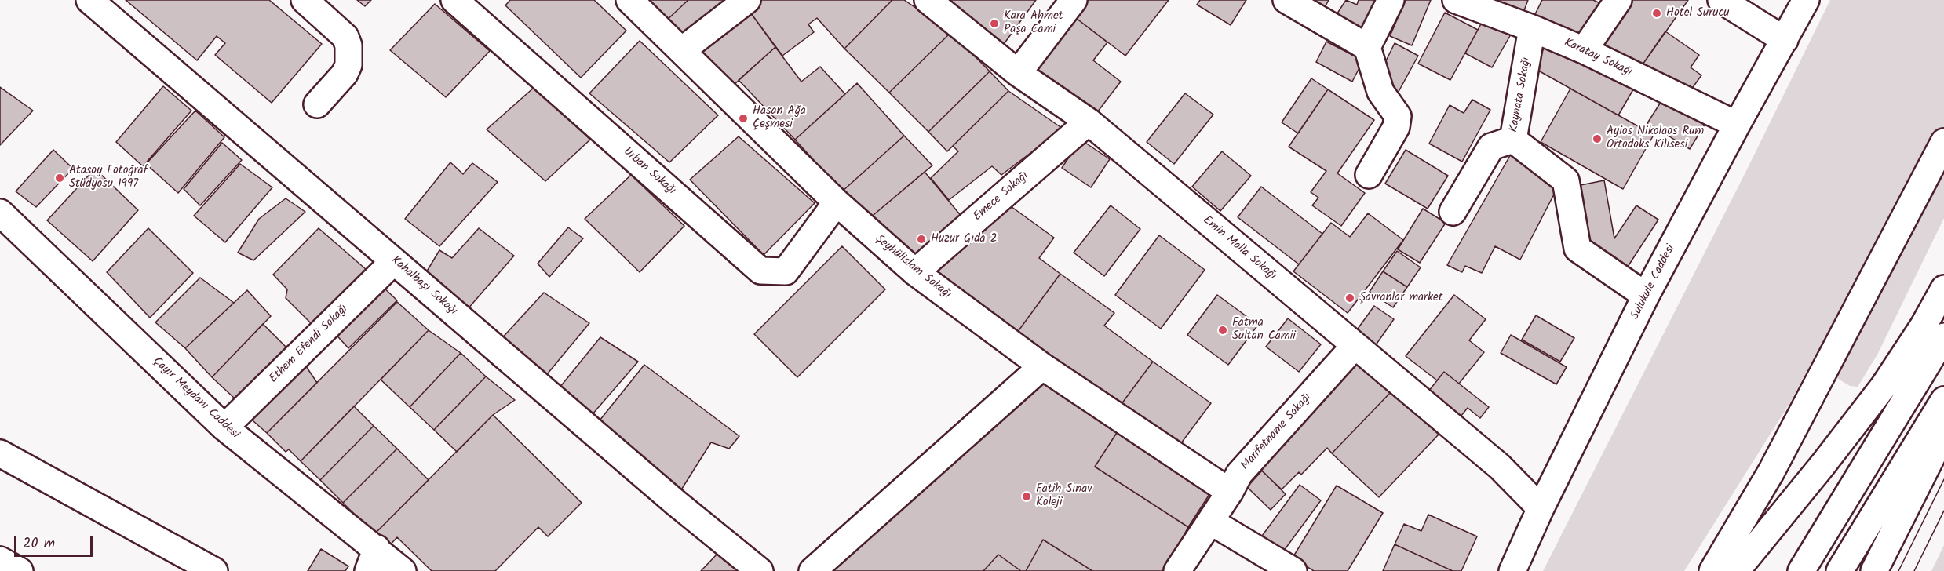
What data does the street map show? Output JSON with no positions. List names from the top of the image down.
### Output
{
  "streets": {
    "street": [
      "Karatay Sokağı",
      "Kaynata Sokağı",
      "Urban Sokağı",
      "Emece Sokağı",
      "Emin Molla Sokağı",
      "Şeyhülislam Sokağı",
      "Sulukule Caddesi",
      "Kahalbaşı Sokağı",
      "Ethem Efendi Sokağı",
      "Çayır Meydanı Caddesi",
      "Marifetname Sokağı"
    ]
  },
  "crossings": [
    ["Karatay Sokağı", "Kaynata Sokağı"],
    ["Karatay Sokağı", "Sulukule Caddesi"],
    ["Kaynata Sokağı", "Sulukule Caddesi"],
    ["Urban Sokağı", "Şeyhülislam Sokağı"],
    ["Emece Sokağı", "Emin Molla Sokağı"],
    ["Emece Sokağı", "Şeyhülislam Sokağı"],
    ["Emin Molla Sokağı", "Sulukule Caddesi"],
    ["Emin Molla Sokağı", "Marifetname Sokağı"],
    ["Şeyhülislam Sokağı", "Marifetname Sokağı"],
    ["Kahalbaşı Sokağı", "Ethem Efendi Sokağı"],
    ["Ethem Efendi Sokağı", "Çayır Meydanı Caddesi"]
  ],
  "places": [
    "Hotel Surucu",
    "Kara Ahmet Paşa Cami",
    "Hasan Ağa Çeşmesi",
    "Ayios Nikolaos Rum Ortodoks Kilisesi",
    "Atasoy Fotoğraf Stüdyosu 1997",
    "Huzur Gıda 2",
    "Şavranlar market",
    "Fatma Sultan Camii",
    "Fatih Sınav Koleji"
  ],
  "scale_bar": "20 m"
}
